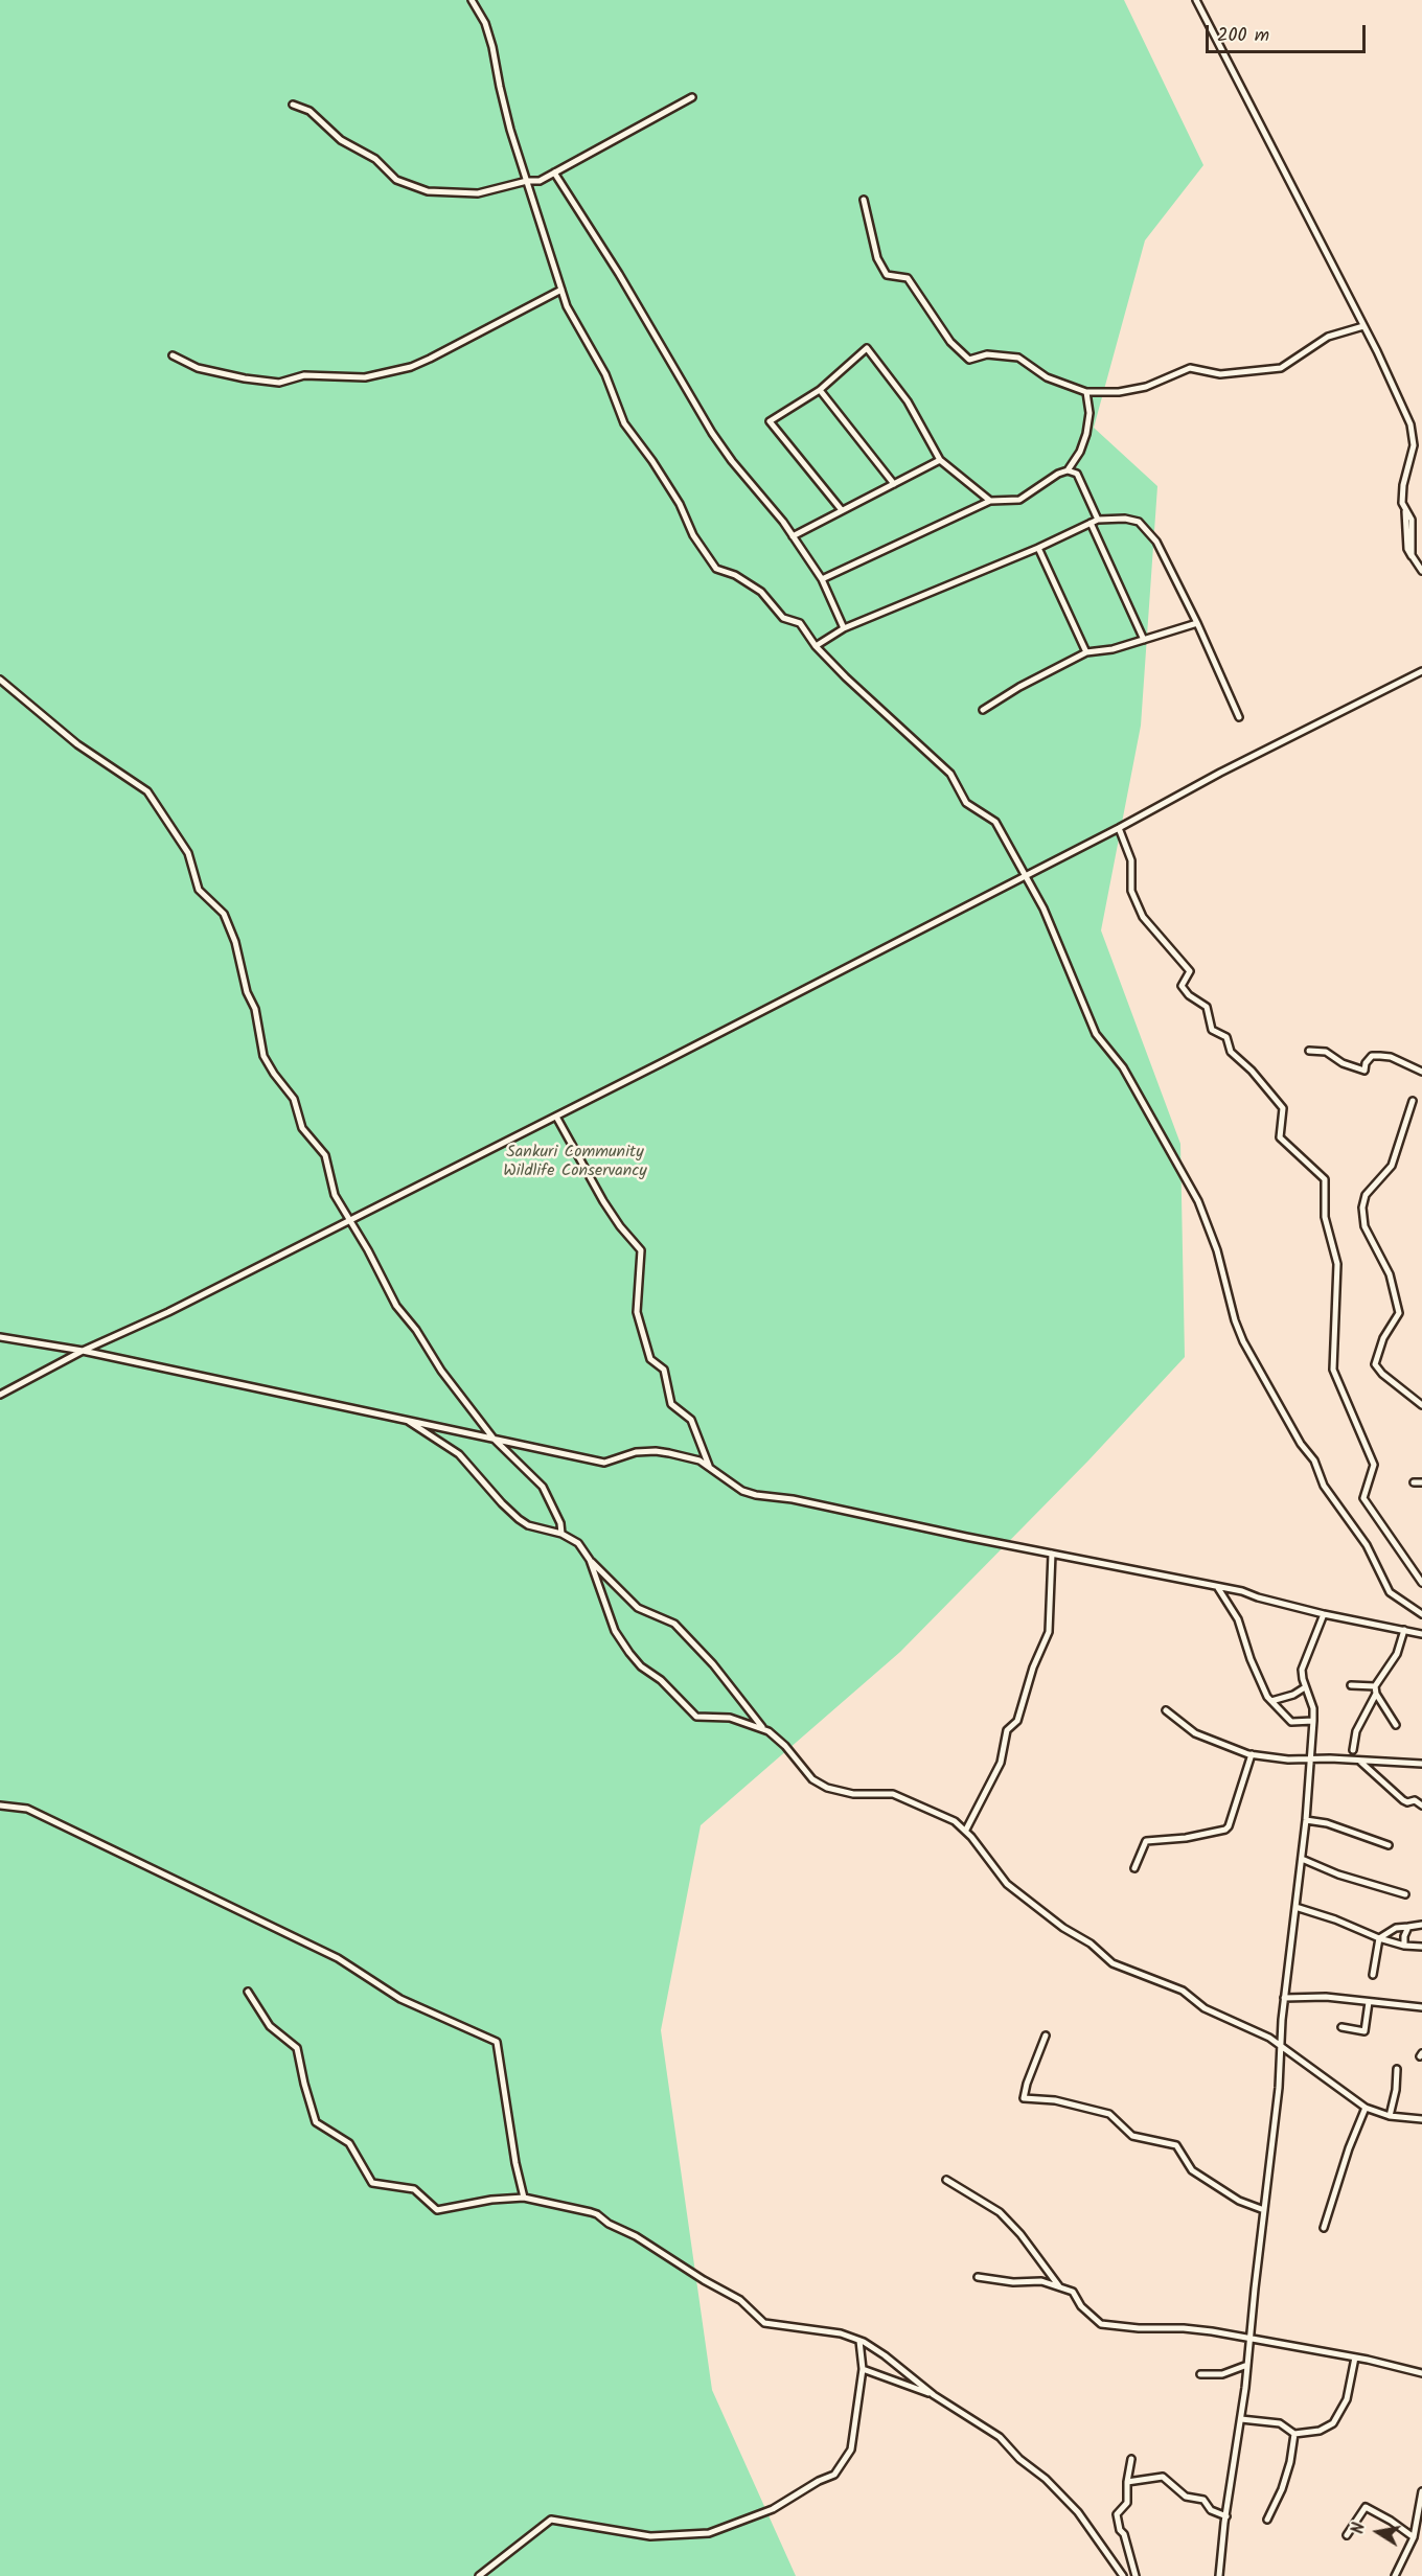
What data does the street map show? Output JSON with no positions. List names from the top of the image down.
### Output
{
  "parks": ["Sankuri Community Wildlife Conservancy"],
  "scale_bar": "200 m",
  "north": "left"
}
